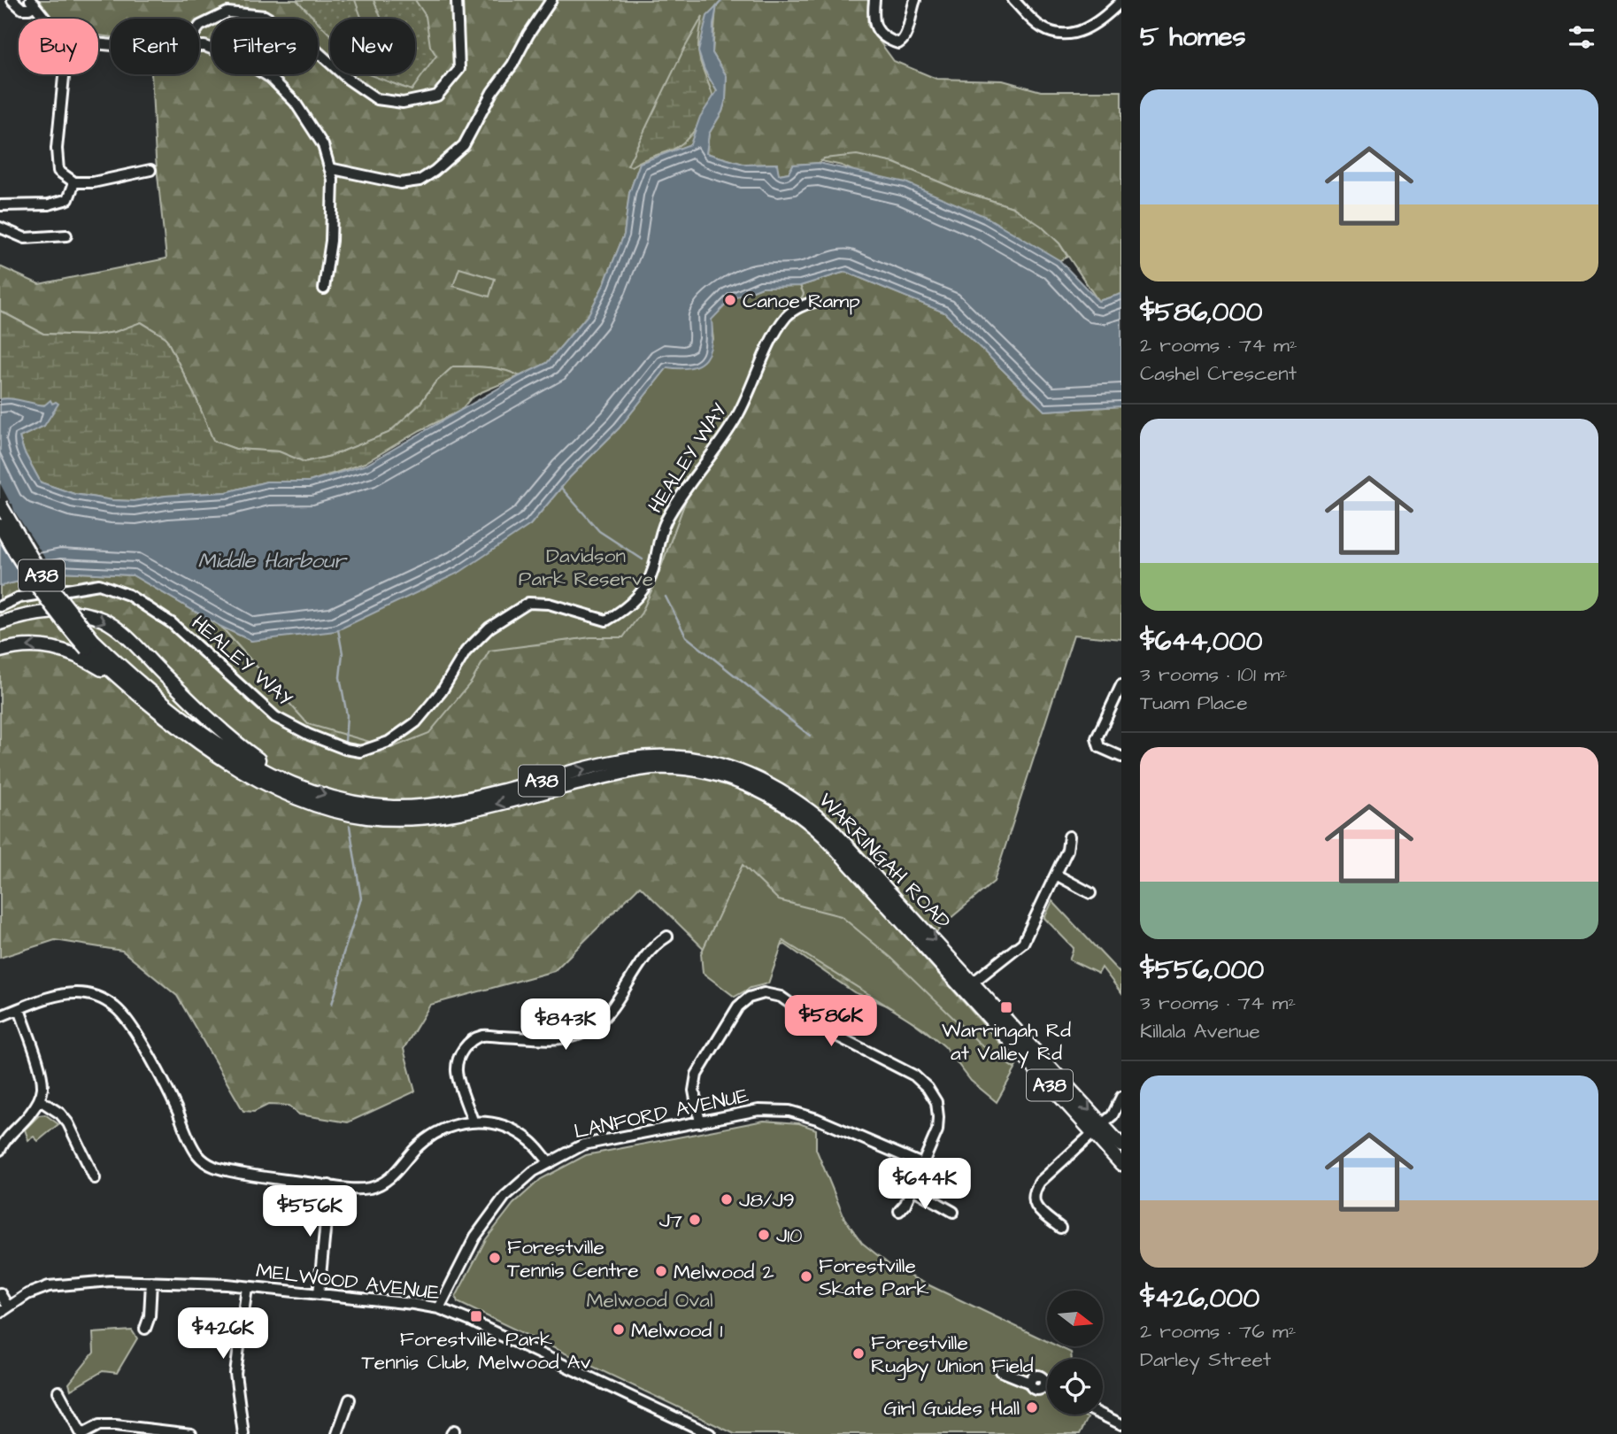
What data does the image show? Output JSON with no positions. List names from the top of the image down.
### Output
{
  "streets": {
    "highway": ["A38", "WARRINGAH ROAD"],
    "street": ["HEALEY WAY", "LANFORD AVENUE", "MELWOOD AVENUE"]
  },
  "crossings": [
    ["LANFORD AVENUE", "MELWOOD AVENUE"]
  ],
  "water": ["Middle Harbour"],
  "parks": ["Davidson Park Reserve", "Melwood Oval"],
  "places": {
    "other": [
      "Canoe Ramp",
      "J8/J9",
      "J7",
      "J10",
      "Forestville Tennis Centre",
      "Melwood 2",
      "Forestville Skate Park",
      "Melwood 1",
      "Forestville Rugby Union Field",
      "Girl Guides Hall"
    ],
    "transit": ["Warringah Rd at Valley Rd", "Forestville Park Tennis Club, Melwood Av"]
  },
  "north": "right",
  "page": {
    "heading": "5 homes",
    "chip": [
      "Buy",
      "Rent",
      "Filters",
      "New"
    ],
    "list": [
      {
        "name": "$586,000",
        "note": "2 rooms · 74 m² · Cashel Crescent"
      },
      {
        "name": "$644,000",
        "note": "3 rooms · 101 m² · Tuam Place"
      },
      {
        "name": "$556,000",
        "note": "3 rooms · 74 m² · Killala Avenue"
      },
      {
        "name": "$426,000",
        "note": "2 rooms · 76 m² · Darley Street"
      }
    ],
    "price": [
      "$586K",
      "$843K",
      "$644K",
      "$556K",
      "$426K"
    ]
  }
}
